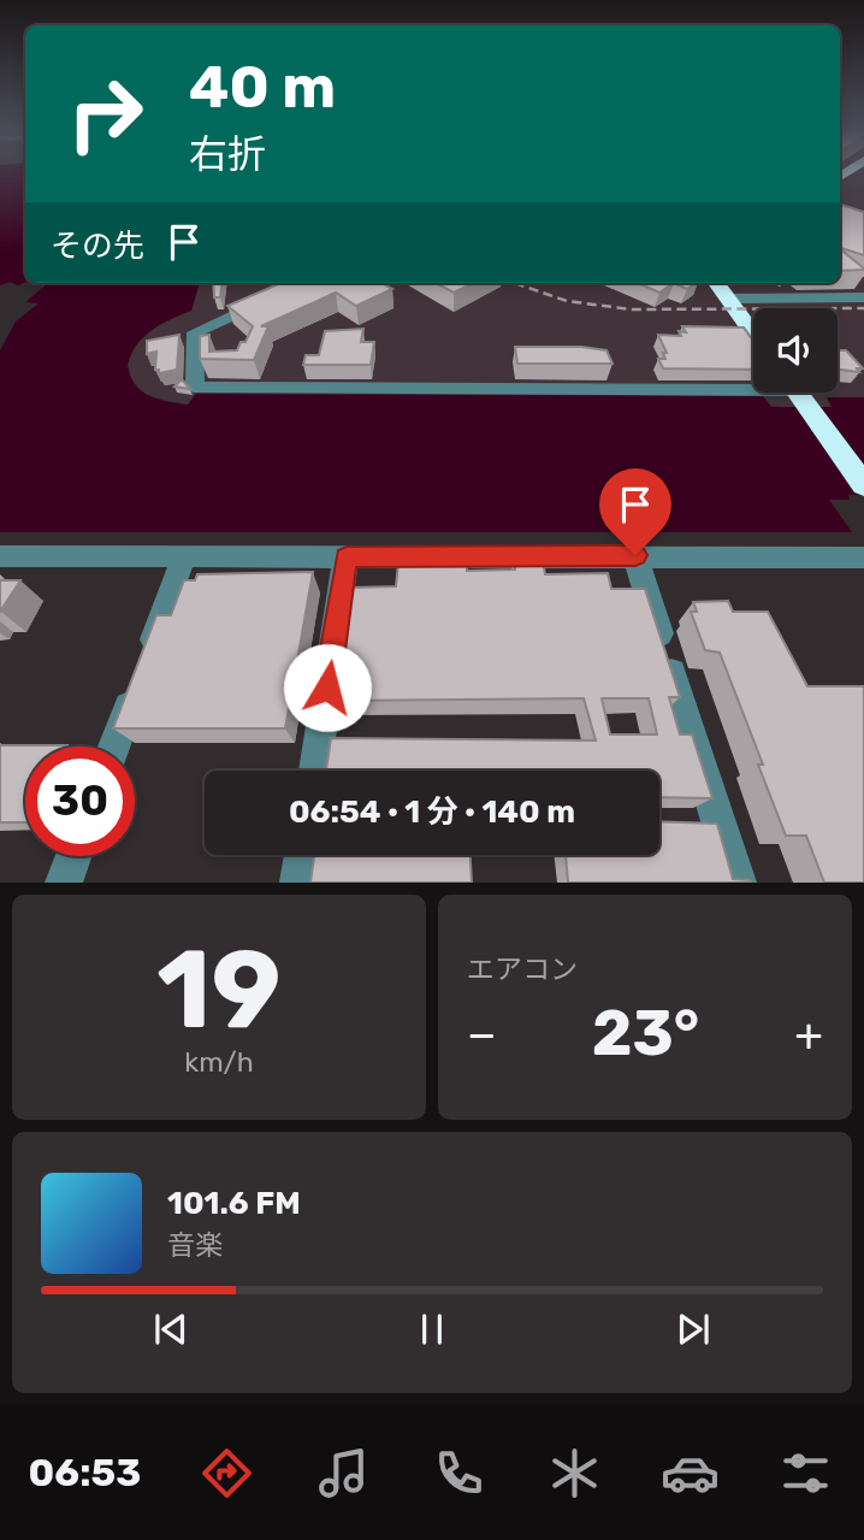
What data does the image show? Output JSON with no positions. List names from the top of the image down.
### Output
{
  "page": {
    "turn": ["40 m", "右折"],
    "then": "その先",
    "limit": "30",
    "trip": "06:54 · 1 分 · 140 m",
    "tile": [
      ["19", "km/h"],
      "エアコン"
    ],
    "heat": ["−", "23°", "+"],
    "song": ["101.6 FM", "音楽"],
    "tabs": "06:53"
  }
}
